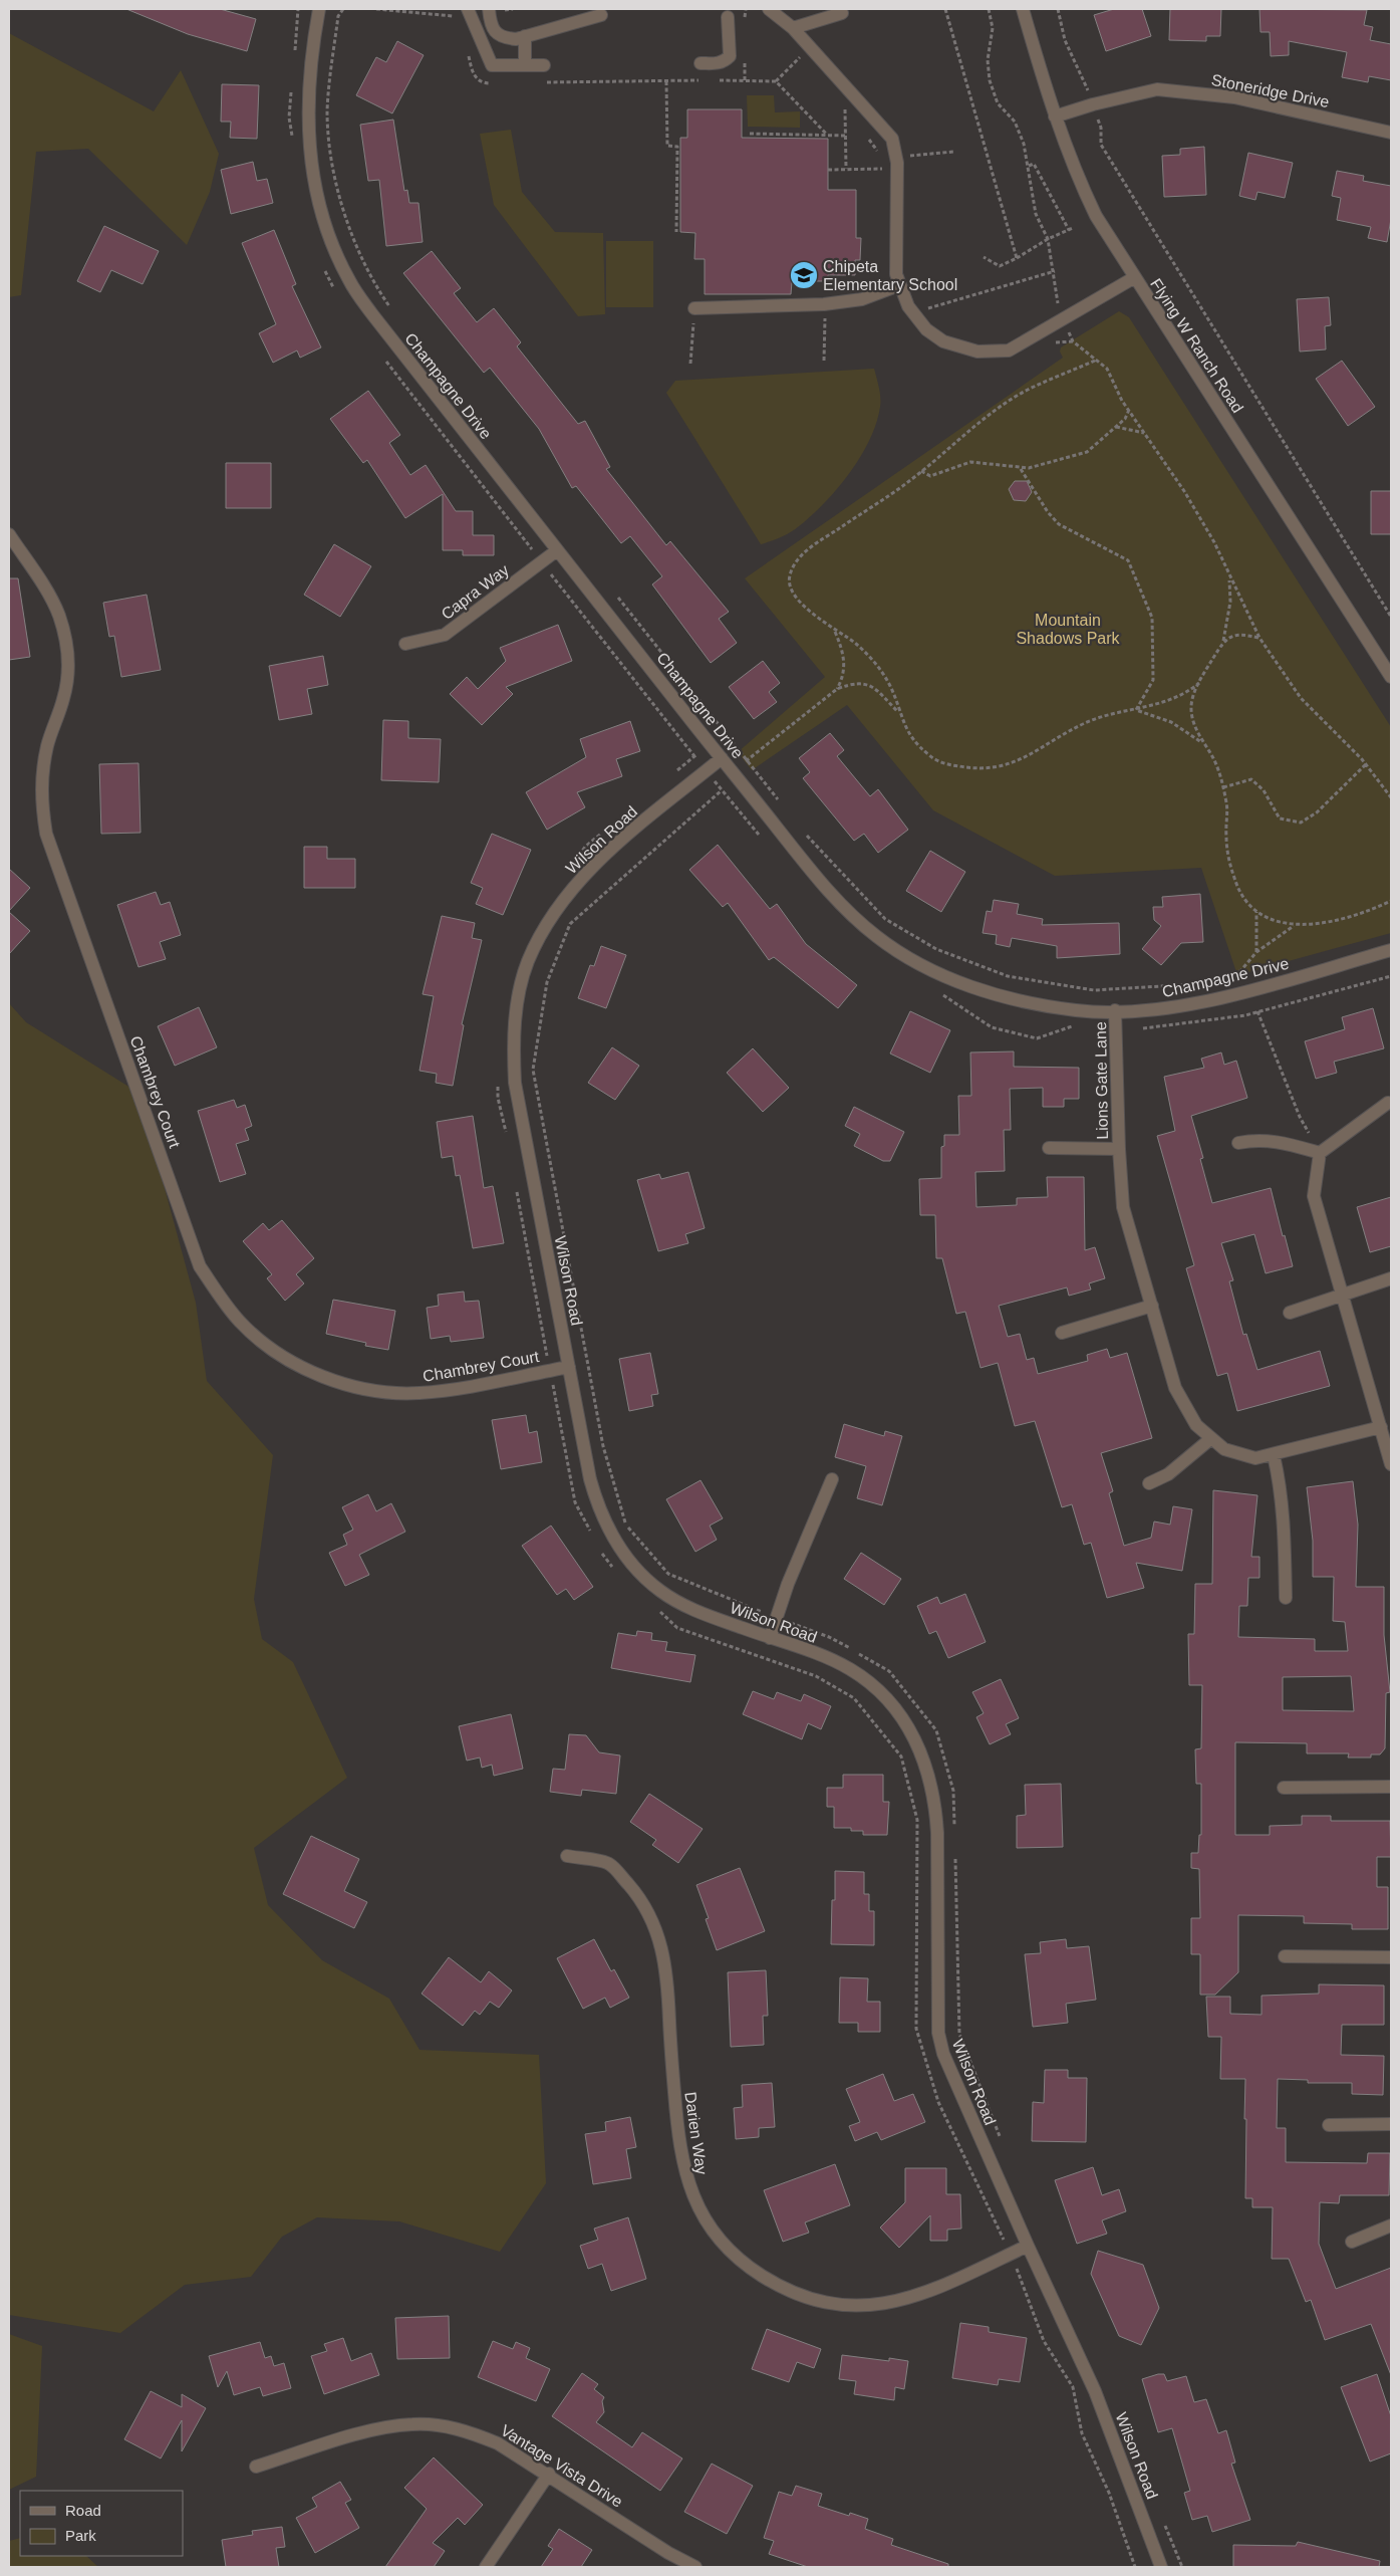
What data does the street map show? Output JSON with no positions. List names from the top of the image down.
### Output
{
  "streets": {
    "street": [
      "Stoneridge Drive",
      "Flying W Ranch Road",
      "Champagne Drive",
      "Capra Way",
      "Wilson Road",
      "Lions Gate Lane",
      "Chambrey Court",
      "Darien Way",
      "Vantage Vista Drive"
    ]
  },
  "crossings": [
    ["Stoneridge Drive", "Flying W Ranch Road"],
    ["Champagne Drive", "Capra Way"],
    ["Champagne Drive", "Wilson Road"],
    ["Champagne Drive", "Lions Gate Lane"],
    ["Wilson Road", "Chambrey Court"],
    ["Wilson Road", "Darien Way"]
  ],
  "parks": ["Mountain Shadows Park"],
  "places": {
    "school or university": ["Chipeta Elementary School"]
  },
  "legend": ["Road", "Park"]
}
